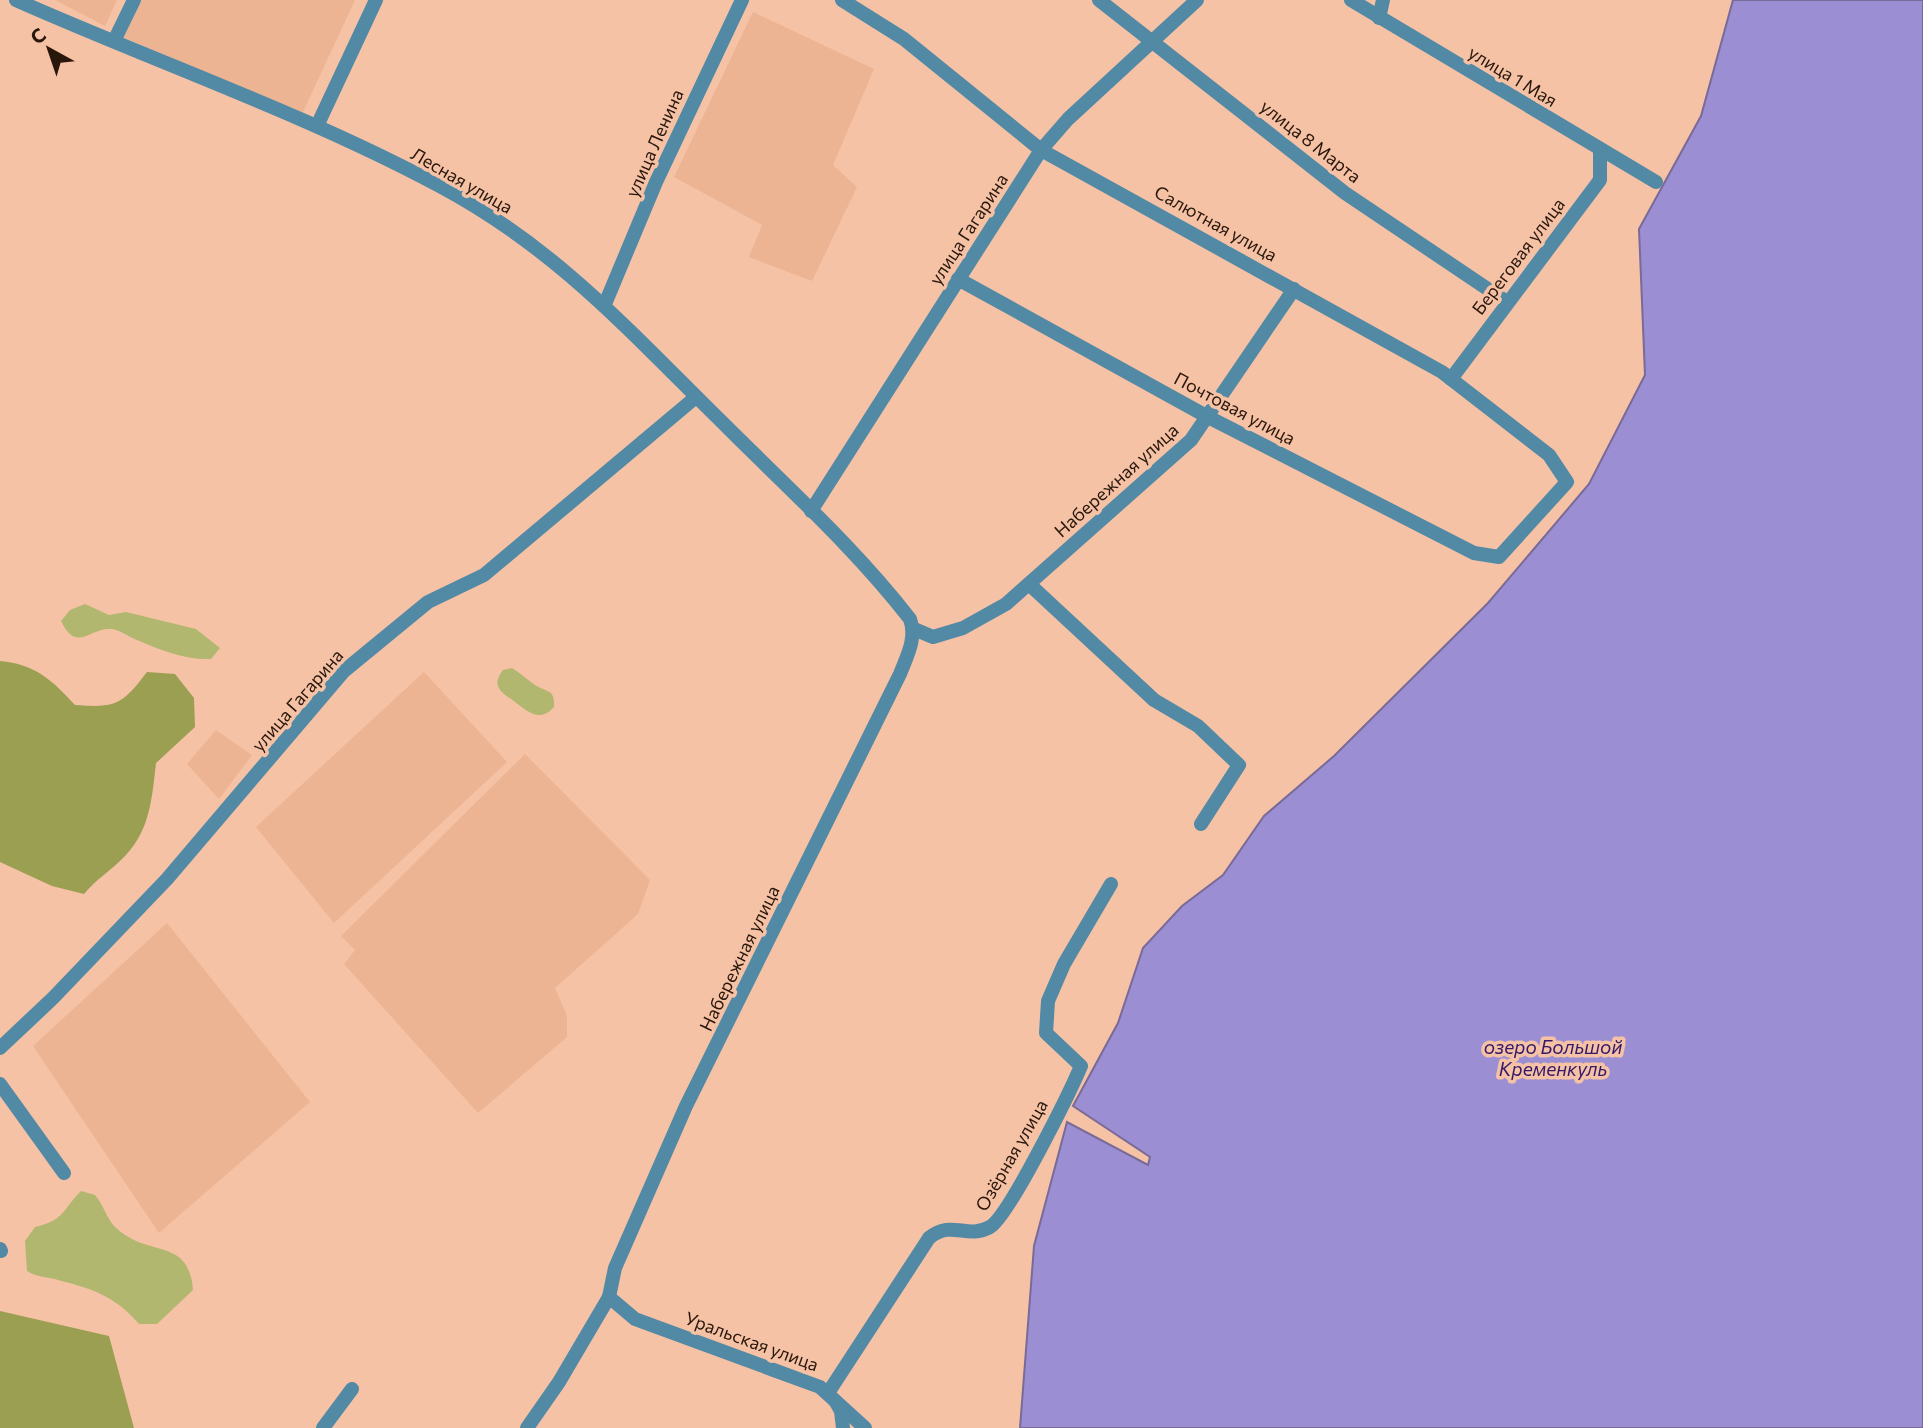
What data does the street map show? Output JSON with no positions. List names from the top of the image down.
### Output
{
  "streets": {
    "street": [
      "улица 1 Мая",
      "улица 8 Марта",
      "улица Ленина",
      "Лесная улица",
      "Салютная улица",
      "улица Гагарина",
      "Береговая улица",
      "Почтовая улица",
      "Набережная улица",
      "Озёрная улица",
      "Уральская улица"
    ]
  },
  "crossings": [
    ["улица 1 Мая", "Береговая улица"],
    ["улица 8 Марта", "улица Гагарина"],
    ["улица 8 Марта", "Береговая улица"],
    ["улица Ленина", "Лесная улица"],
    ["Лесная улица", "улица Гагарина"],
    ["Салютная улица", "улица Гагарина"],
    ["Салютная улица", "Береговая улица"],
    ["Салютная улица", "Почтовая улица"],
    ["Салютная улица", "Набережная улица"],
    ["улица Гагарина", "Почтовая улица"],
    ["Почтовая улица", "Набережная улица"],
    ["Набережная улица", "Уральская улица"],
    ["Озёрная улица", "Уральская улица"]
  ],
  "water": ["озеро Большой Кременкуль"],
  "north": "top left"
}
